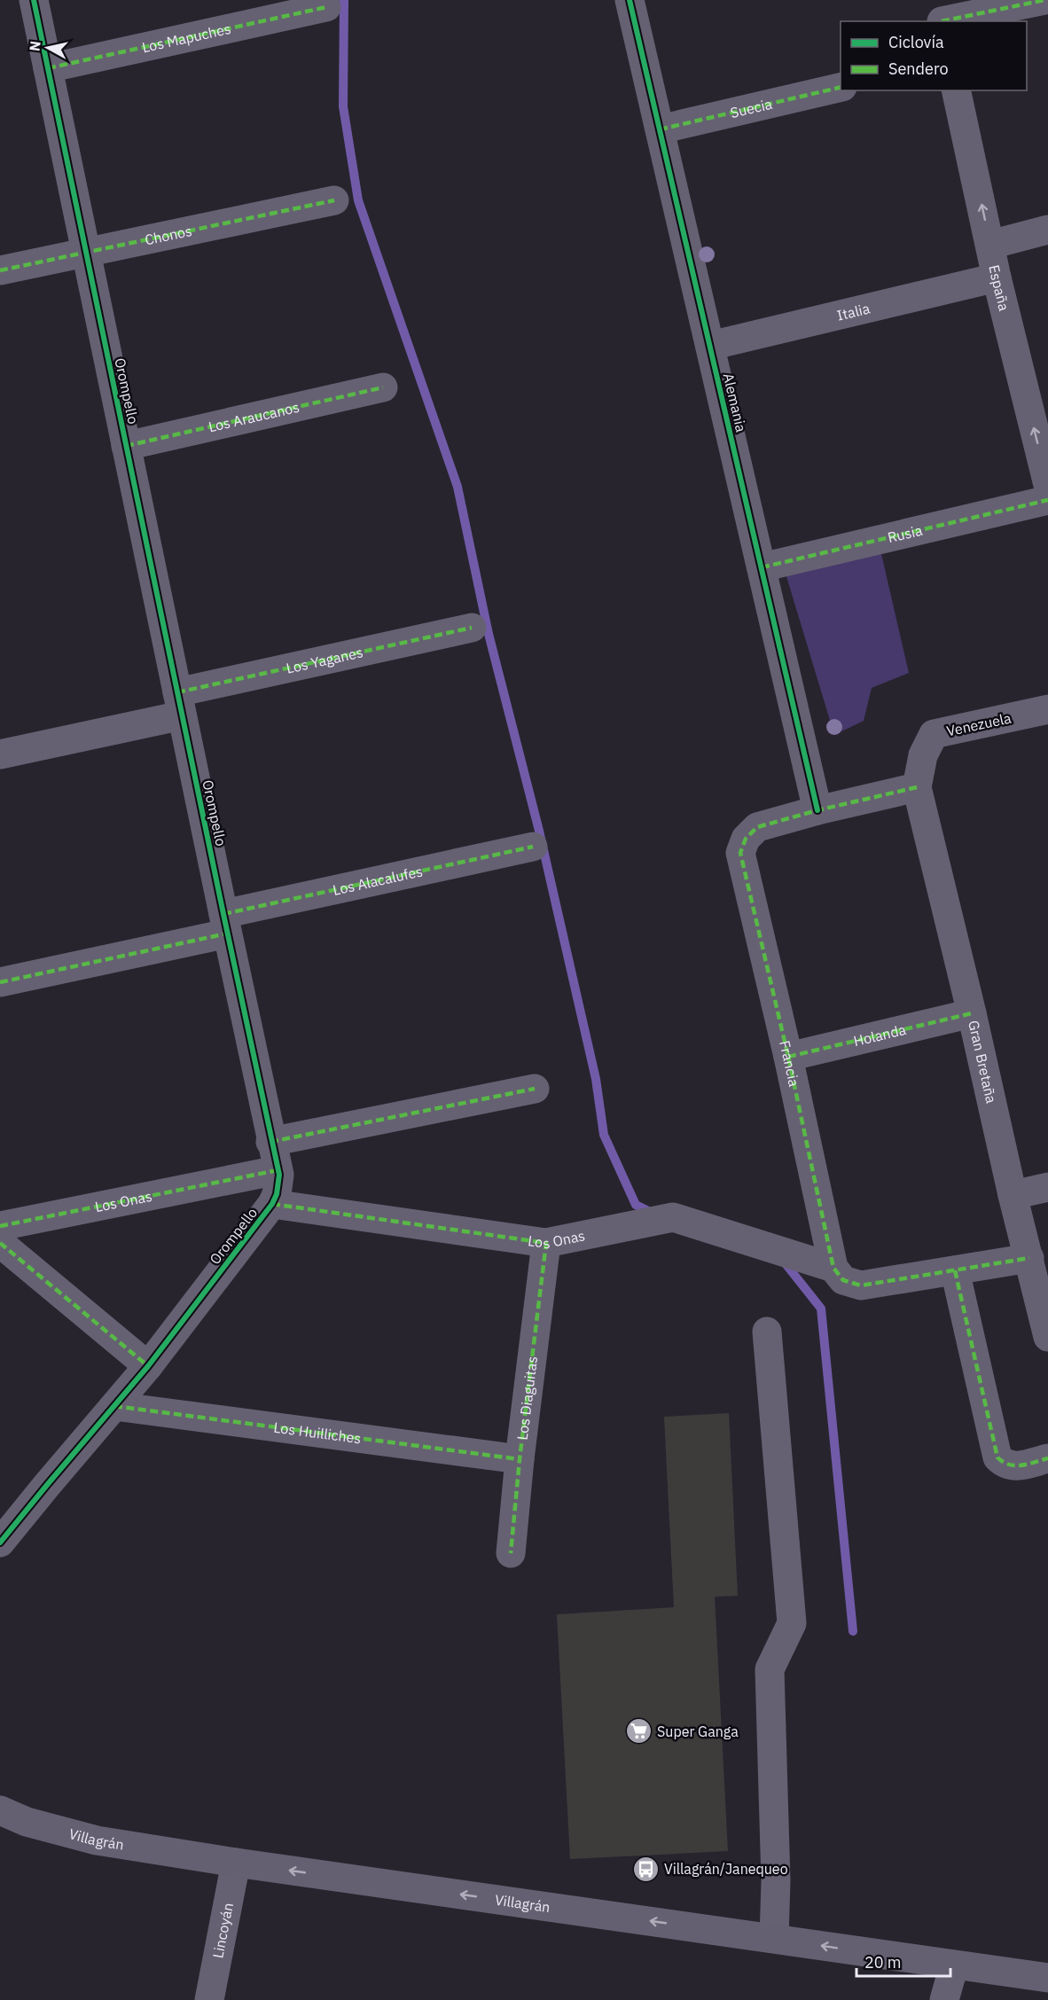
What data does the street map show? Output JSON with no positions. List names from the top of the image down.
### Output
{
  "streets": {
    "main road": ["Villagrán"],
    "street": [
      "Los Mapuches",
      "Suecia",
      "Chonos",
      "España",
      "Italia",
      "Orompello",
      "Alemania",
      "Los Araucanos",
      "Rusia",
      "Los Yaganes",
      "Venezuela",
      "Los Alacalufes",
      "Holanda",
      "Gran Bretaña",
      "Francia",
      "Los Onas",
      "Los Diaguitas",
      "Los Huilliches",
      "Lincoyán"
    ]
  },
  "crossings": [
    ["Los Mapuches", "Orompello"],
    ["Suecia", "Alemania"],
    ["Chonos", "Orompello"],
    ["España", "Italia"],
    ["Italia", "Alemania"],
    ["Orompello", "Los Araucanos"],
    ["Orompello", "Los Yaganes"],
    ["Orompello", "Los Alacalufes"],
    ["Orompello", "Los Onas"],
    ["Orompello", "Los Huilliches"],
    ["Alemania", "Rusia"],
    ["Alemania", "Francia"],
    ["Venezuela", "Gran Bretaña"],
    ["Venezuela", "Francia"],
    ["Holanda", "Gran Bretaña"],
    ["Holanda", "Francia"],
    ["Gran Bretaña", "Francia"],
    ["Francia", "Los Onas"],
    ["Los Onas", "Los Diaguitas"],
    ["Los Diaguitas", "Los Huilliches"],
    ["Villagrán", "Lincoyán"]
  ],
  "one_way": ["España", "Villagrán"],
  "places": {
    "supermarket": ["Super Ganga"],
    "bus stop": ["Villagrán/Janequeo"]
  },
  "legend": ["Ciclovía", "Sendero"],
  "scale_bar": "20 m",
  "north": "left"
}
